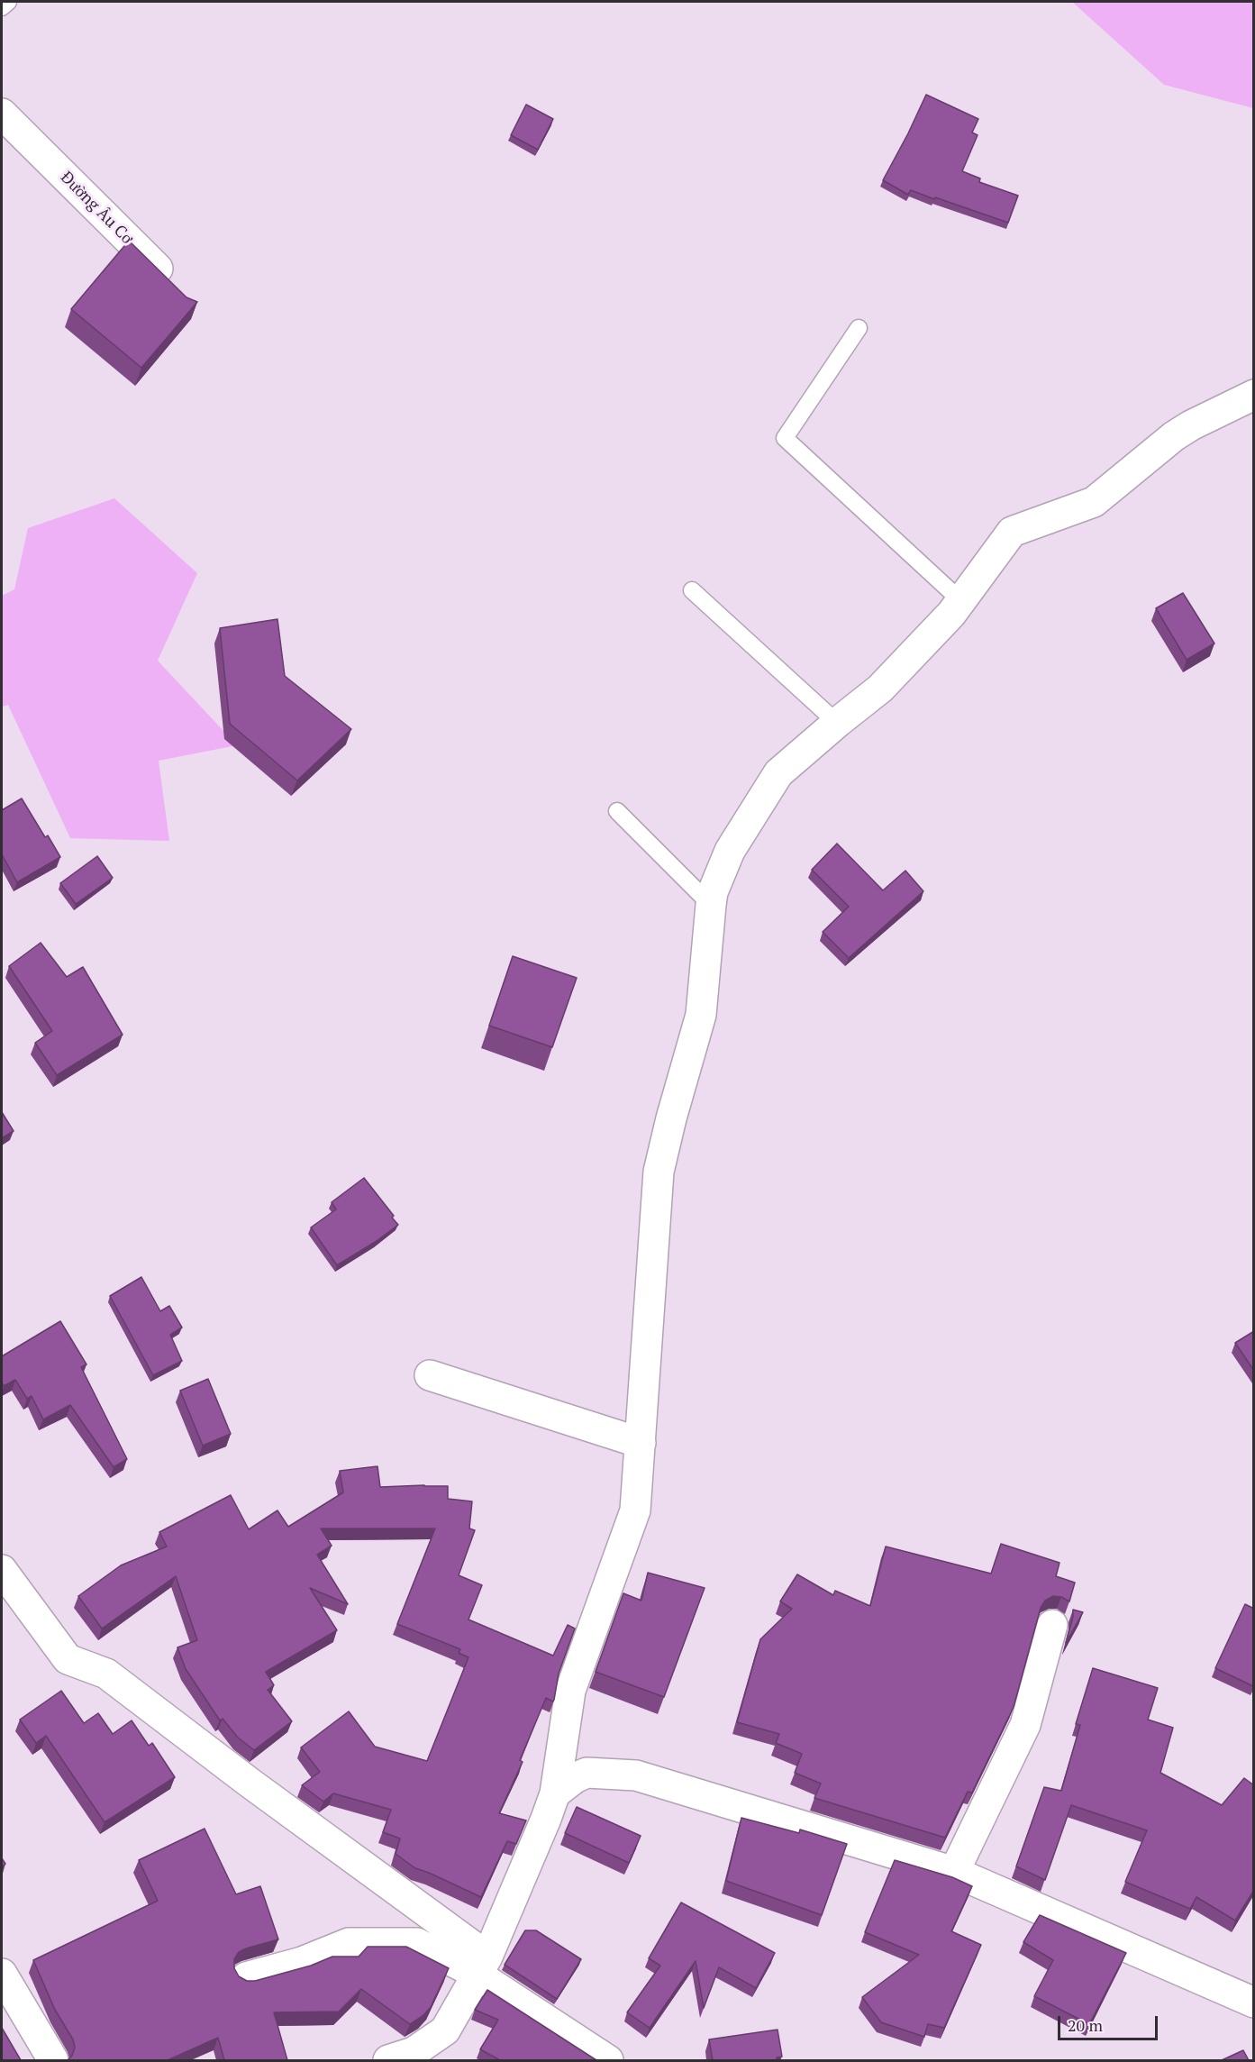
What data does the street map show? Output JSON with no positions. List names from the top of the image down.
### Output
{
  "streets": {
    "street": ["Đường Âu Cơ"]
  },
  "scale_bar": "20 m"
}
